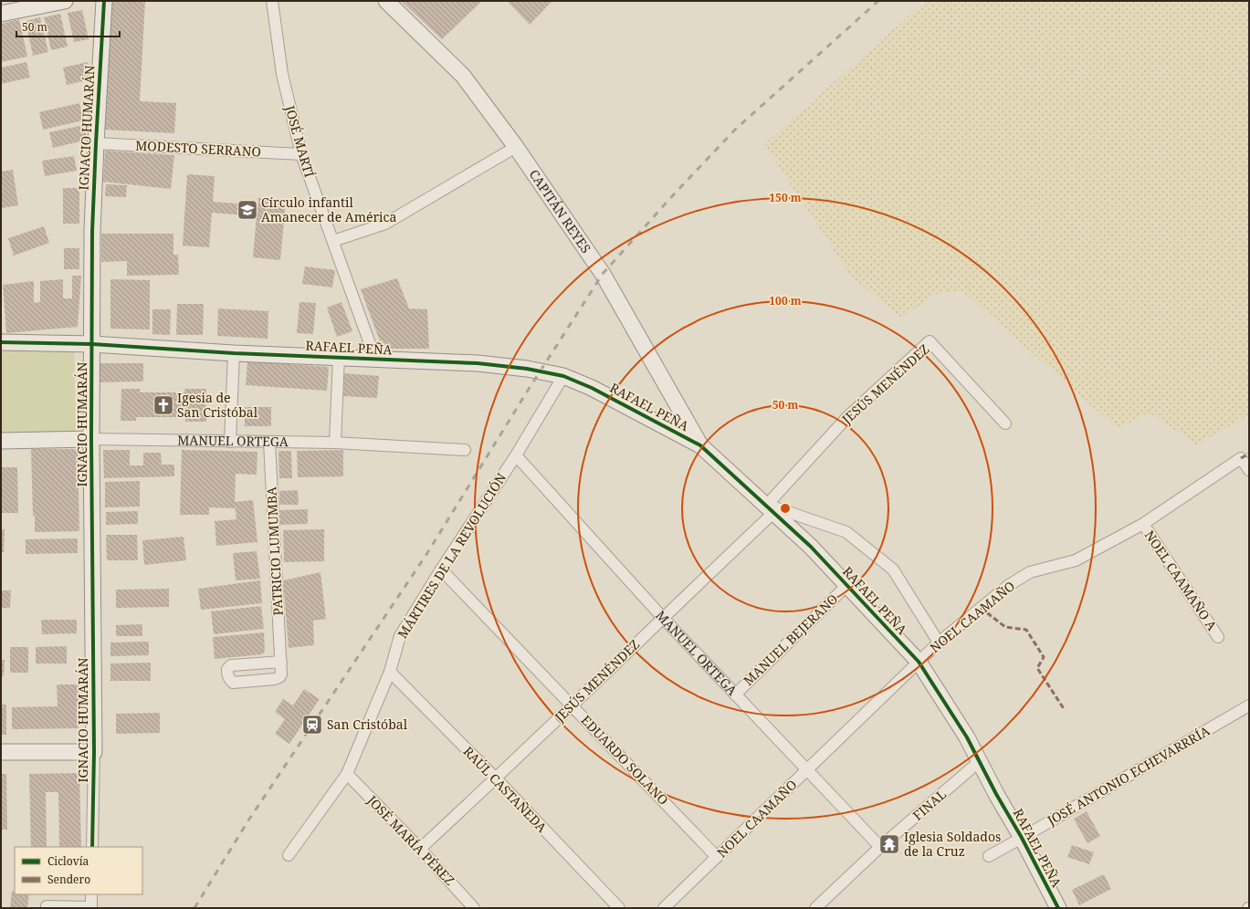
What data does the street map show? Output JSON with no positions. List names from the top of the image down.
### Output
{
  "streets": {
    "street": [
      "IGNACIO HUMARÁN",
      "JOSÉ MARTÍ",
      "MODESTO SERRANO",
      "CAPITÁN REYES",
      "RAFAEL PEÑA",
      "JESÚS MENÉNDEZ",
      "MANUEL ORTEGA",
      "PATRICIO LUMUMBA",
      "MÁRTIRES DE LA REVOLUCIÓN",
      "NOEL CAAMAÑO A",
      "NOEL CAAMAÑO",
      "MANUEL BEJERANO",
      "EDUARDO SOLANO",
      "JOSÉ ANTONIO ECHEVARRRÍA",
      "RAÚL CASTAÑEDA",
      "FINAL",
      "JOSÉ MARÍA PÉREZ"
    ]
  },
  "crossings": [
    ["IGNACIO HUMARÁN", "MODESTO SERRANO"],
    ["IGNACIO HUMARÁN", "RAFAEL PEÑA"],
    ["IGNACIO HUMARÁN", "MANUEL ORTEGA"],
    ["JOSÉ MARTÍ", "MODESTO SERRANO"],
    ["JOSÉ MARTÍ", "RAFAEL PEÑA"],
    ["CAPITÁN REYES", "RAFAEL PEÑA"],
    ["RAFAEL PEÑA", "JESÚS MENÉNDEZ"],
    ["RAFAEL PEÑA", "MÁRTIRES DE LA REVOLUCIÓN"],
    ["RAFAEL PEÑA", "NOEL CAAMAÑO"],
    ["RAFAEL PEÑA", "MANUEL BEJERANO"],
    ["RAFAEL PEÑA", "JOSÉ ANTONIO ECHEVARRRÍA"],
    ["RAFAEL PEÑA", "FINAL"],
    ["JESÚS MENÉNDEZ", "MANUEL ORTEGA"],
    ["JESÚS MENÉNDEZ", "EDUARDO SOLANO"],
    ["JESÚS MENÉNDEZ", "RAÚL CASTAÑEDA"],
    ["JESÚS MENÉNDEZ", "JOSÉ MARÍA PÉREZ"],
    ["MANUEL ORTEGA", "PATRICIO LUMUMBA"],
    ["MANUEL ORTEGA", "MÁRTIRES DE LA REVOLUCIÓN"],
    ["MANUEL ORTEGA", "NOEL CAAMAÑO"],
    ["MANUEL ORTEGA", "MANUEL BEJERANO"],
    ["MANUEL ORTEGA", "FINAL"],
    ["MÁRTIRES DE LA REVOLUCIÓN", "EDUARDO SOLANO"],
    ["MÁRTIRES DE LA REVOLUCIÓN", "RAÚL CASTAÑEDA"],
    ["MÁRTIRES DE LA REVOLUCIÓN", "JOSÉ MARÍA PÉREZ"],
    ["NOEL CAAMAÑO A", "NOEL CAAMAÑO"],
    ["NOEL CAAMAÑO", "EDUARDO SOLANO"]
  ],
  "places": {
    "school or university": ["Círculo infantil Amanecer de América"],
    "church": ["Igesia de San Cristóbal"],
    "station": ["San Cristóbal"],
    "temple": ["Iglesia Soldados de la Cruz"]
  },
  "legend": ["Ciclovía", "Sendero"],
  "scale_bar": "50 m",
  "rings": ["150 m", "100 m", "50 m"]
}
